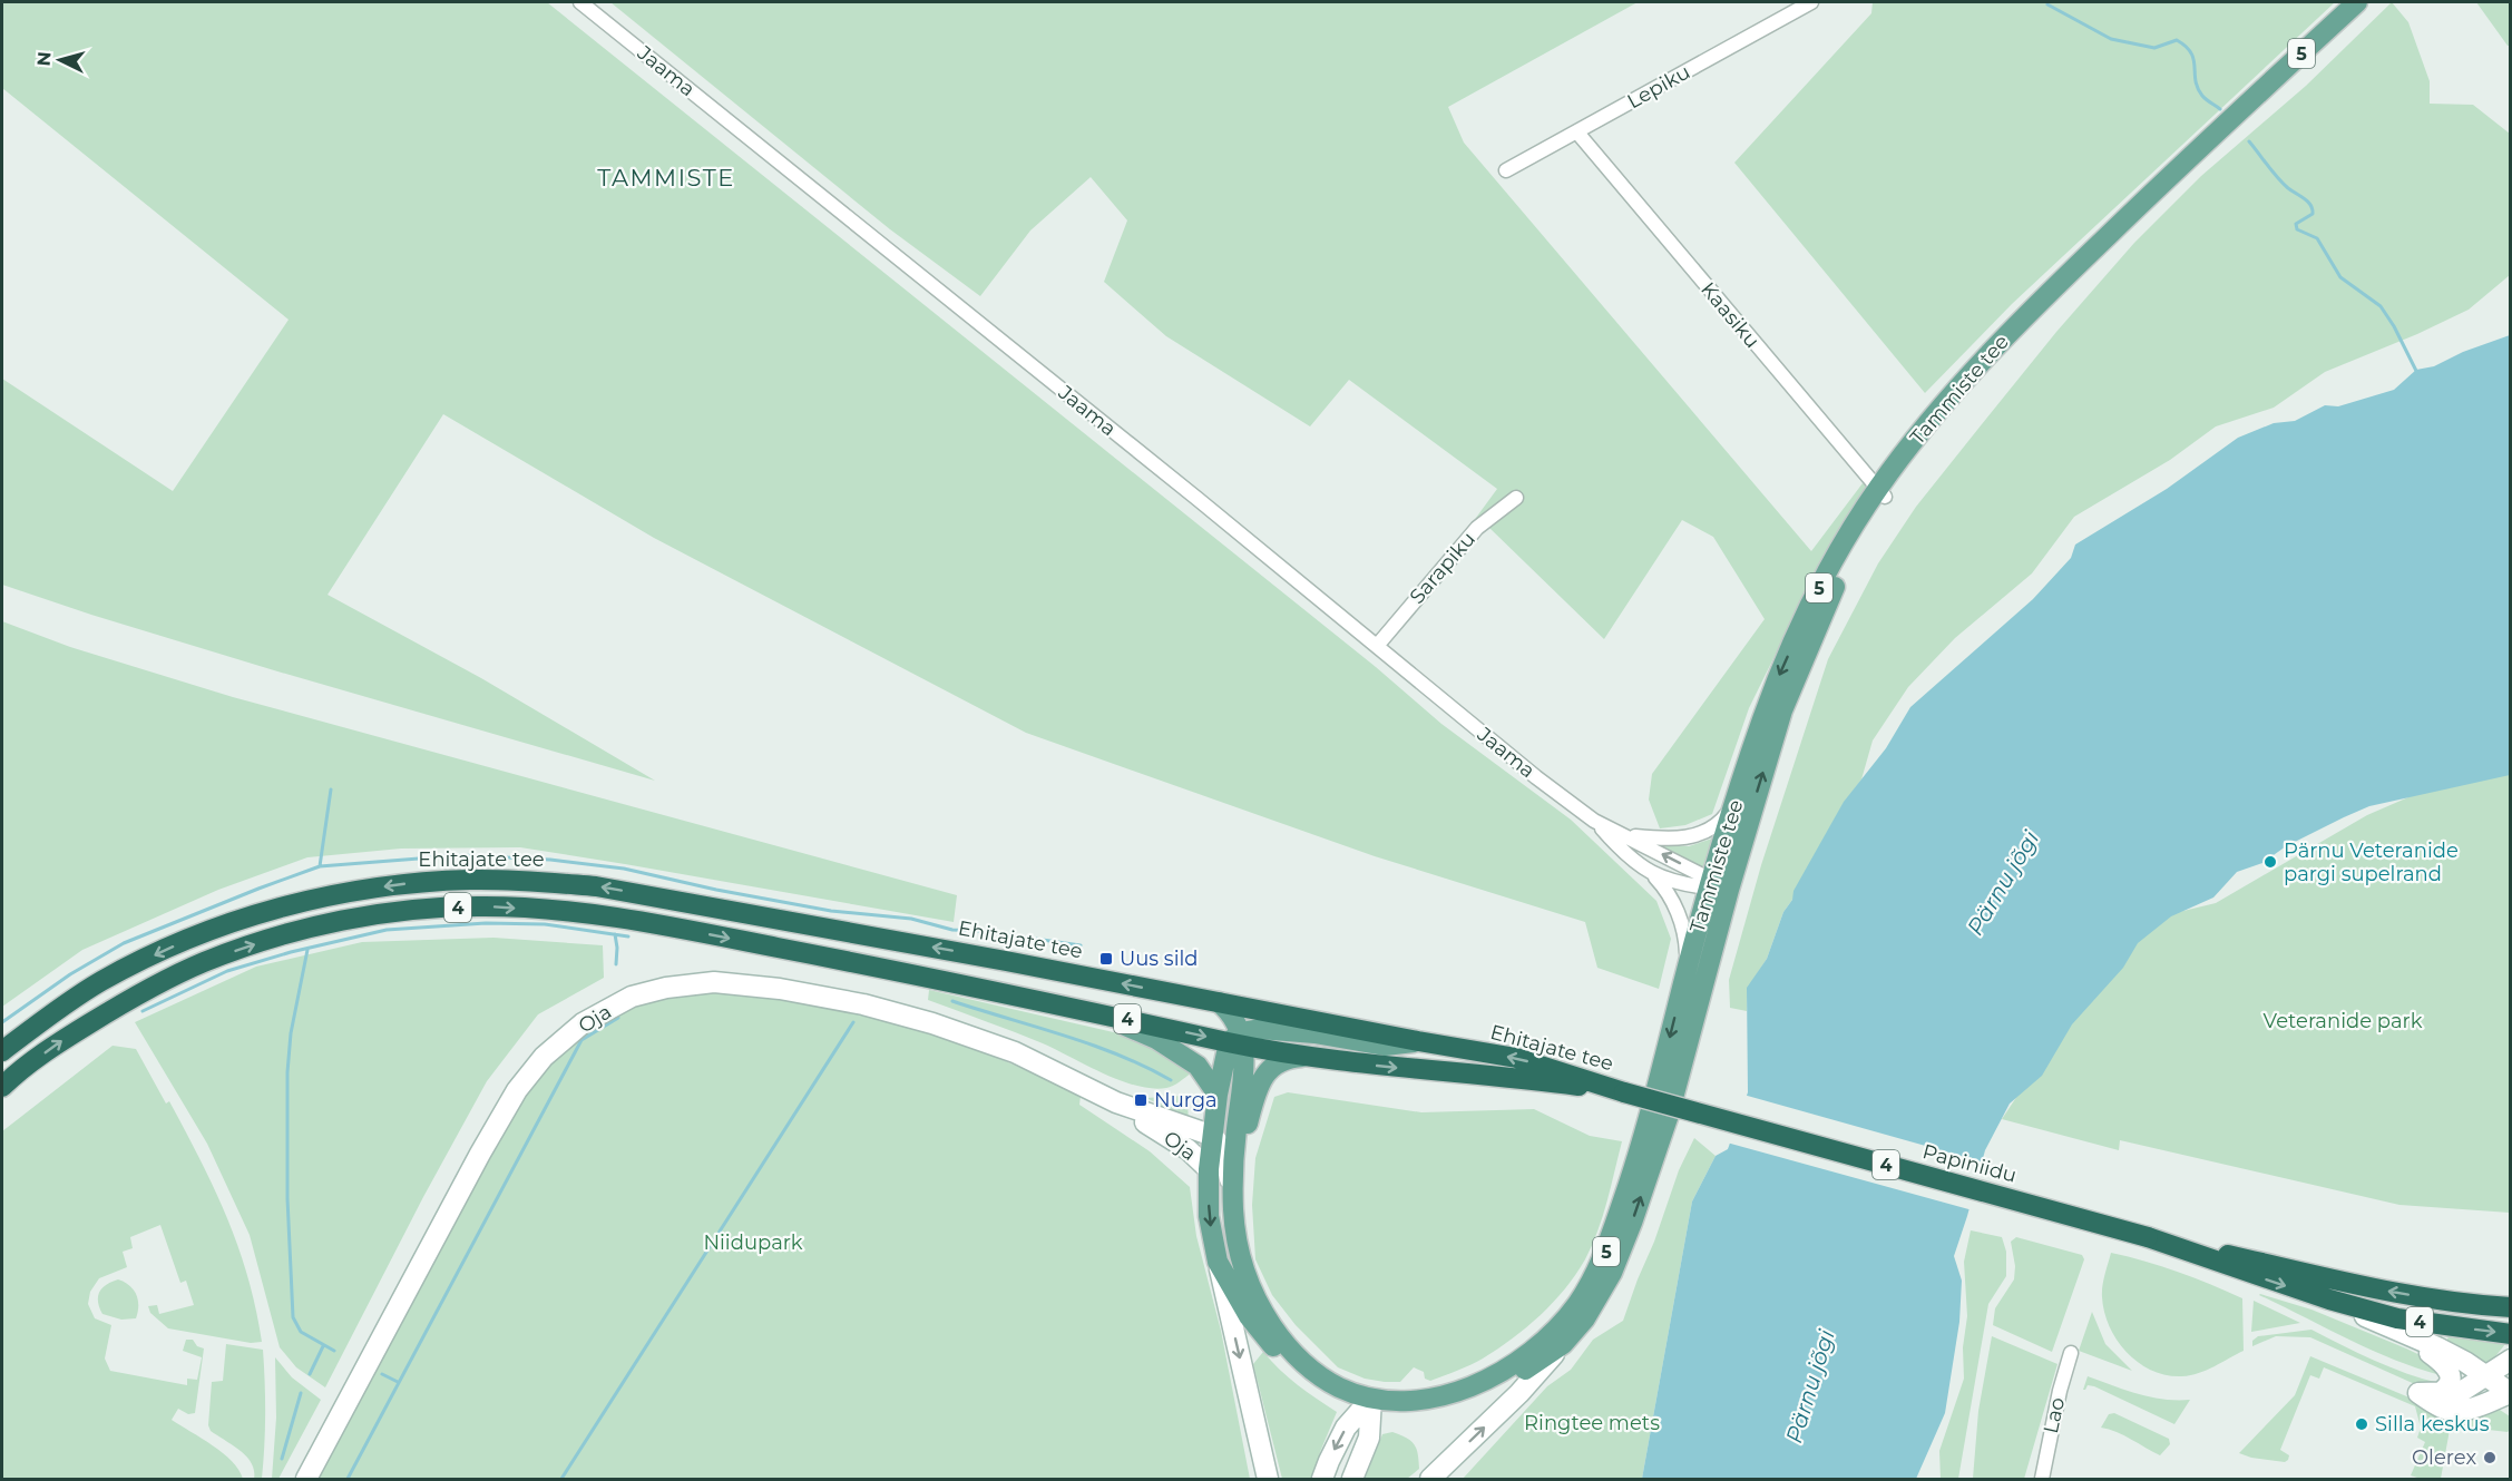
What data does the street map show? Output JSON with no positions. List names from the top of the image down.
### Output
{
  "streets": {
    "highway": ["Ehitajate tee", "4", "Papiniidu"],
    "main road": ["5", "Tammiste tee"],
    "street": [
      "Jaama",
      "Lepiku",
      "Kaasiku",
      "Sarapiku",
      "Oja",
      "Lao"
    ]
  },
  "crossings": [
    ["5", "Tammiste tee"],
    ["5", "Ehitajate tee"],
    ["5", "Oja"],
    ["Jaama", "Tammiste tee"],
    ["Jaama", "Sarapiku"],
    ["Lepiku", "Kaasiku"],
    ["Kaasiku", "Tammiste tee"],
    ["Ehitajate tee", "Papiniidu"],
    ["4", "Papiniidu"]
  ],
  "districts": ["TAMMISTE"],
  "water": ["Pärnu jõgi"],
  "parks": ["Veteranide park", "Niidupark", "Ringtee mets"],
  "places": {
    "other": ["Pärnu Veteranide pargi supelrand", "Silla keskus", "Olerex"],
    "transit": ["Uus sild", "Nurga"]
  },
  "north": "left"
}
